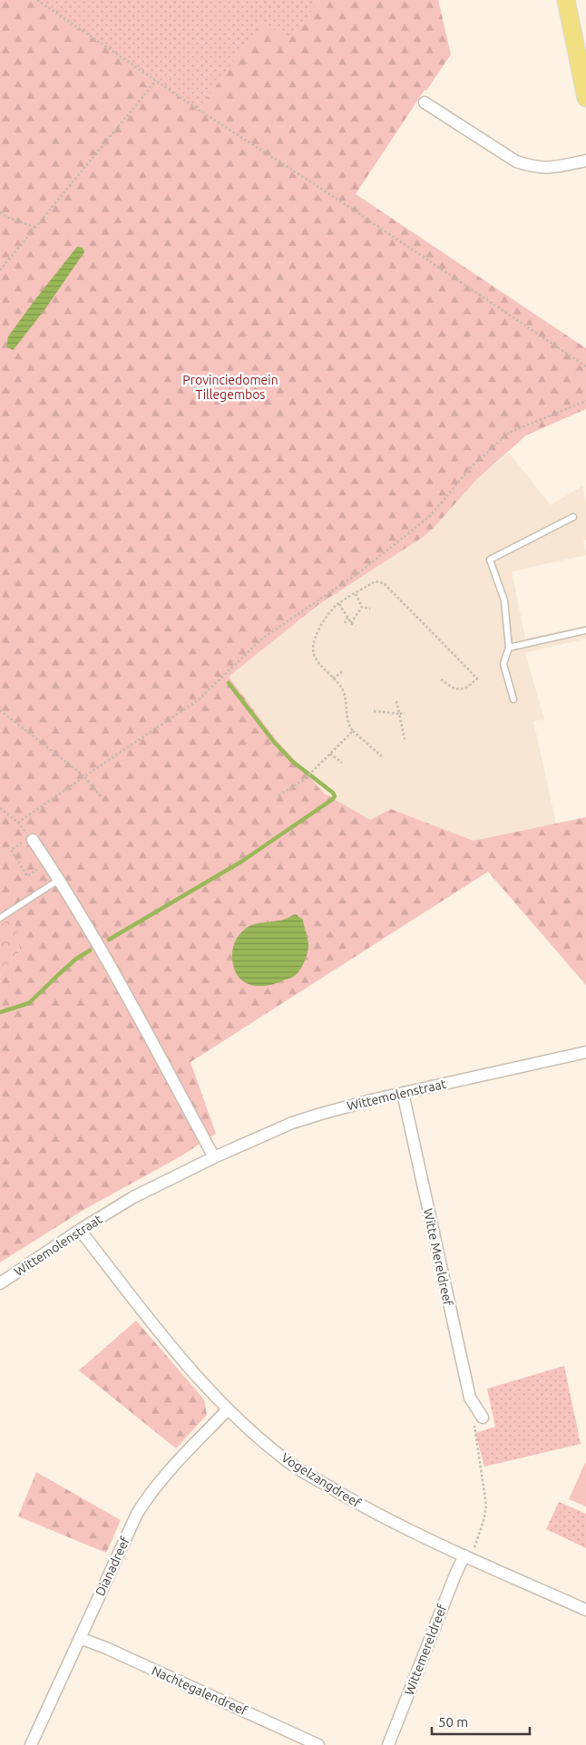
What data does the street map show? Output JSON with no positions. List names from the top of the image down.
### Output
{
  "streets": {
    "street": [
      "Wittemolenstraat",
      "Witte Mereldreef",
      "Vogelzangdreef",
      "Dianadreef",
      "Wittemereldreef",
      "Nachtegalendreef"
    ]
  },
  "crossings": [
    ["Wittemolenstraat", "Witte Mereldreef"],
    ["Wittemolenstraat", "Vogelzangdreef"],
    ["Vogelzangdreef", "Dianadreef"],
    ["Vogelzangdreef", "Wittemereldreef"],
    ["Dianadreef", "Nachtegalendreef"]
  ],
  "parks": ["Provinciedomein Tillegembos"],
  "scale_bar": "50 m"
}
